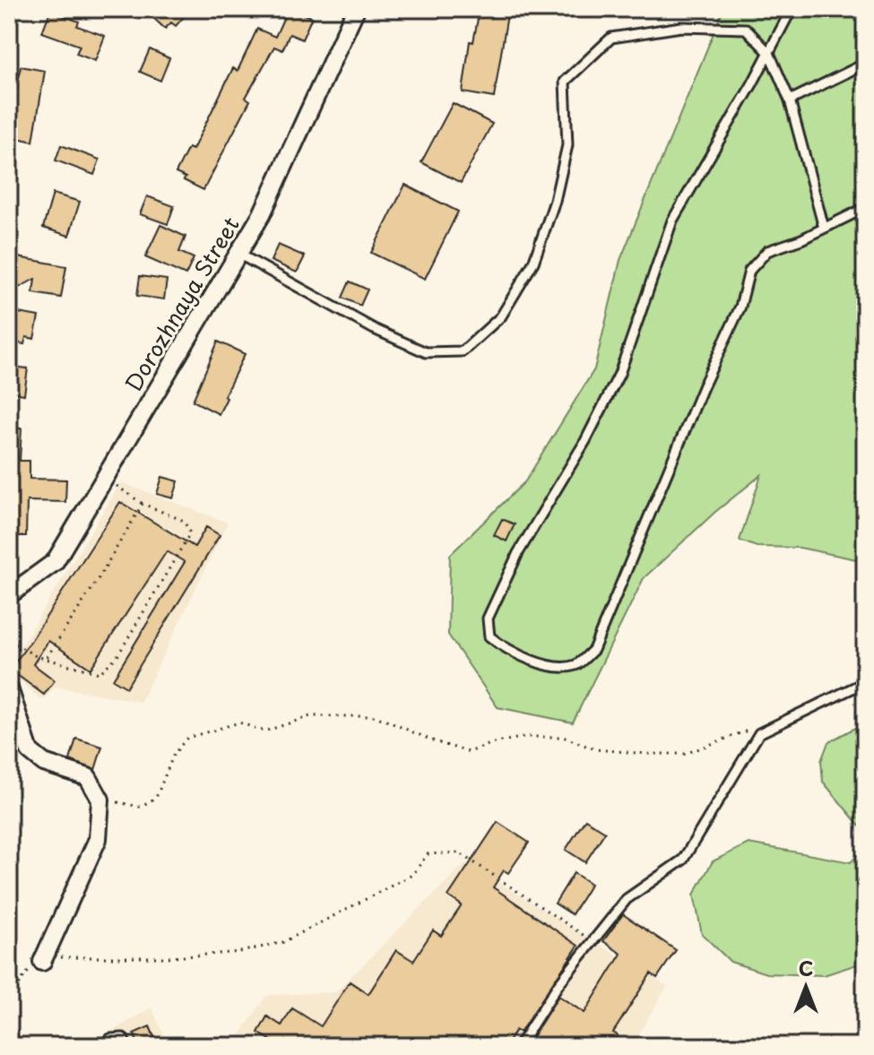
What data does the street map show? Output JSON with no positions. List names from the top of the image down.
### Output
{
  "streets": {
    "street": ["Dorozhnaya Street"]
  },
  "north": "top"
}
